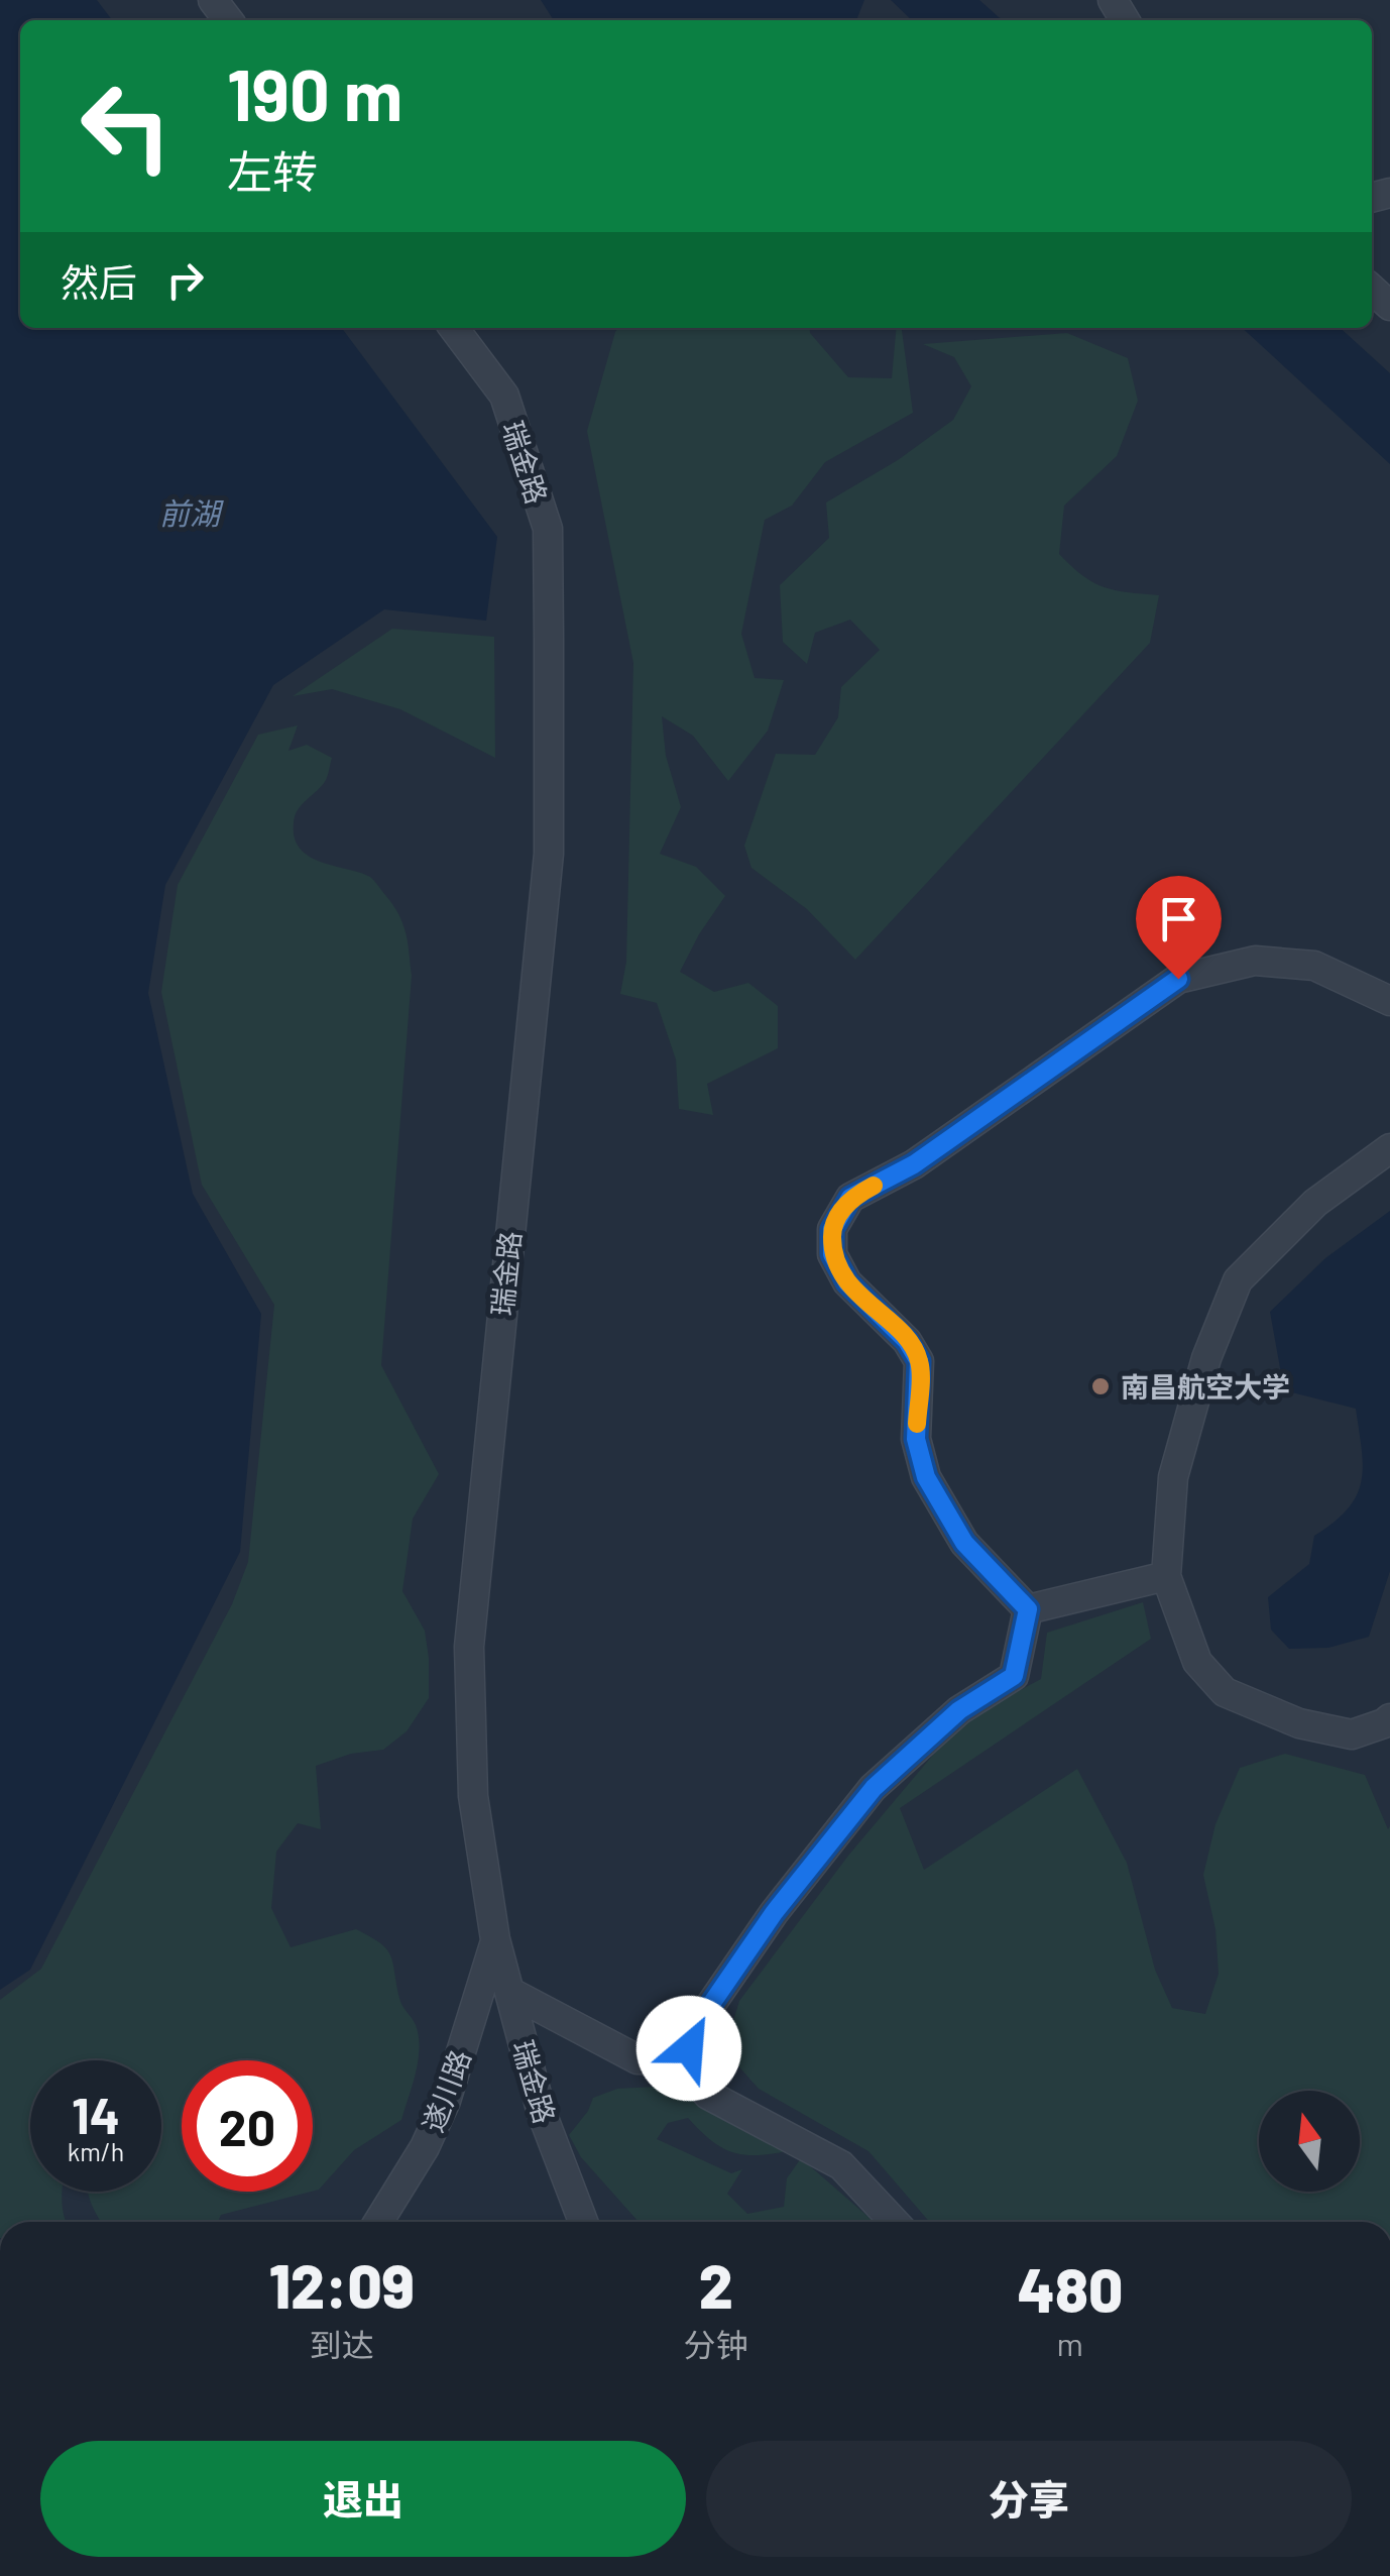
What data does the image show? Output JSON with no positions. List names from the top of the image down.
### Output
{
  "streets": {
    "street": ["瑞金路", "遂川路"]
  },
  "crossings": [
    ["瑞金路", "遂川路"]
  ],
  "water": ["前湖"],
  "places": ["南昌航空大学"],
  "north": "top",
  "page": {
    "turn": ["190 m", "左转"],
    "then": "然后",
    "speed": "14 km/h",
    "limit": "20",
    "eta": [
      "12:09",
      "到达",
      "2",
      "分钟",
      "480",
      "m"
    ],
    "buttons": ["退出", "分享"]
  }
}
